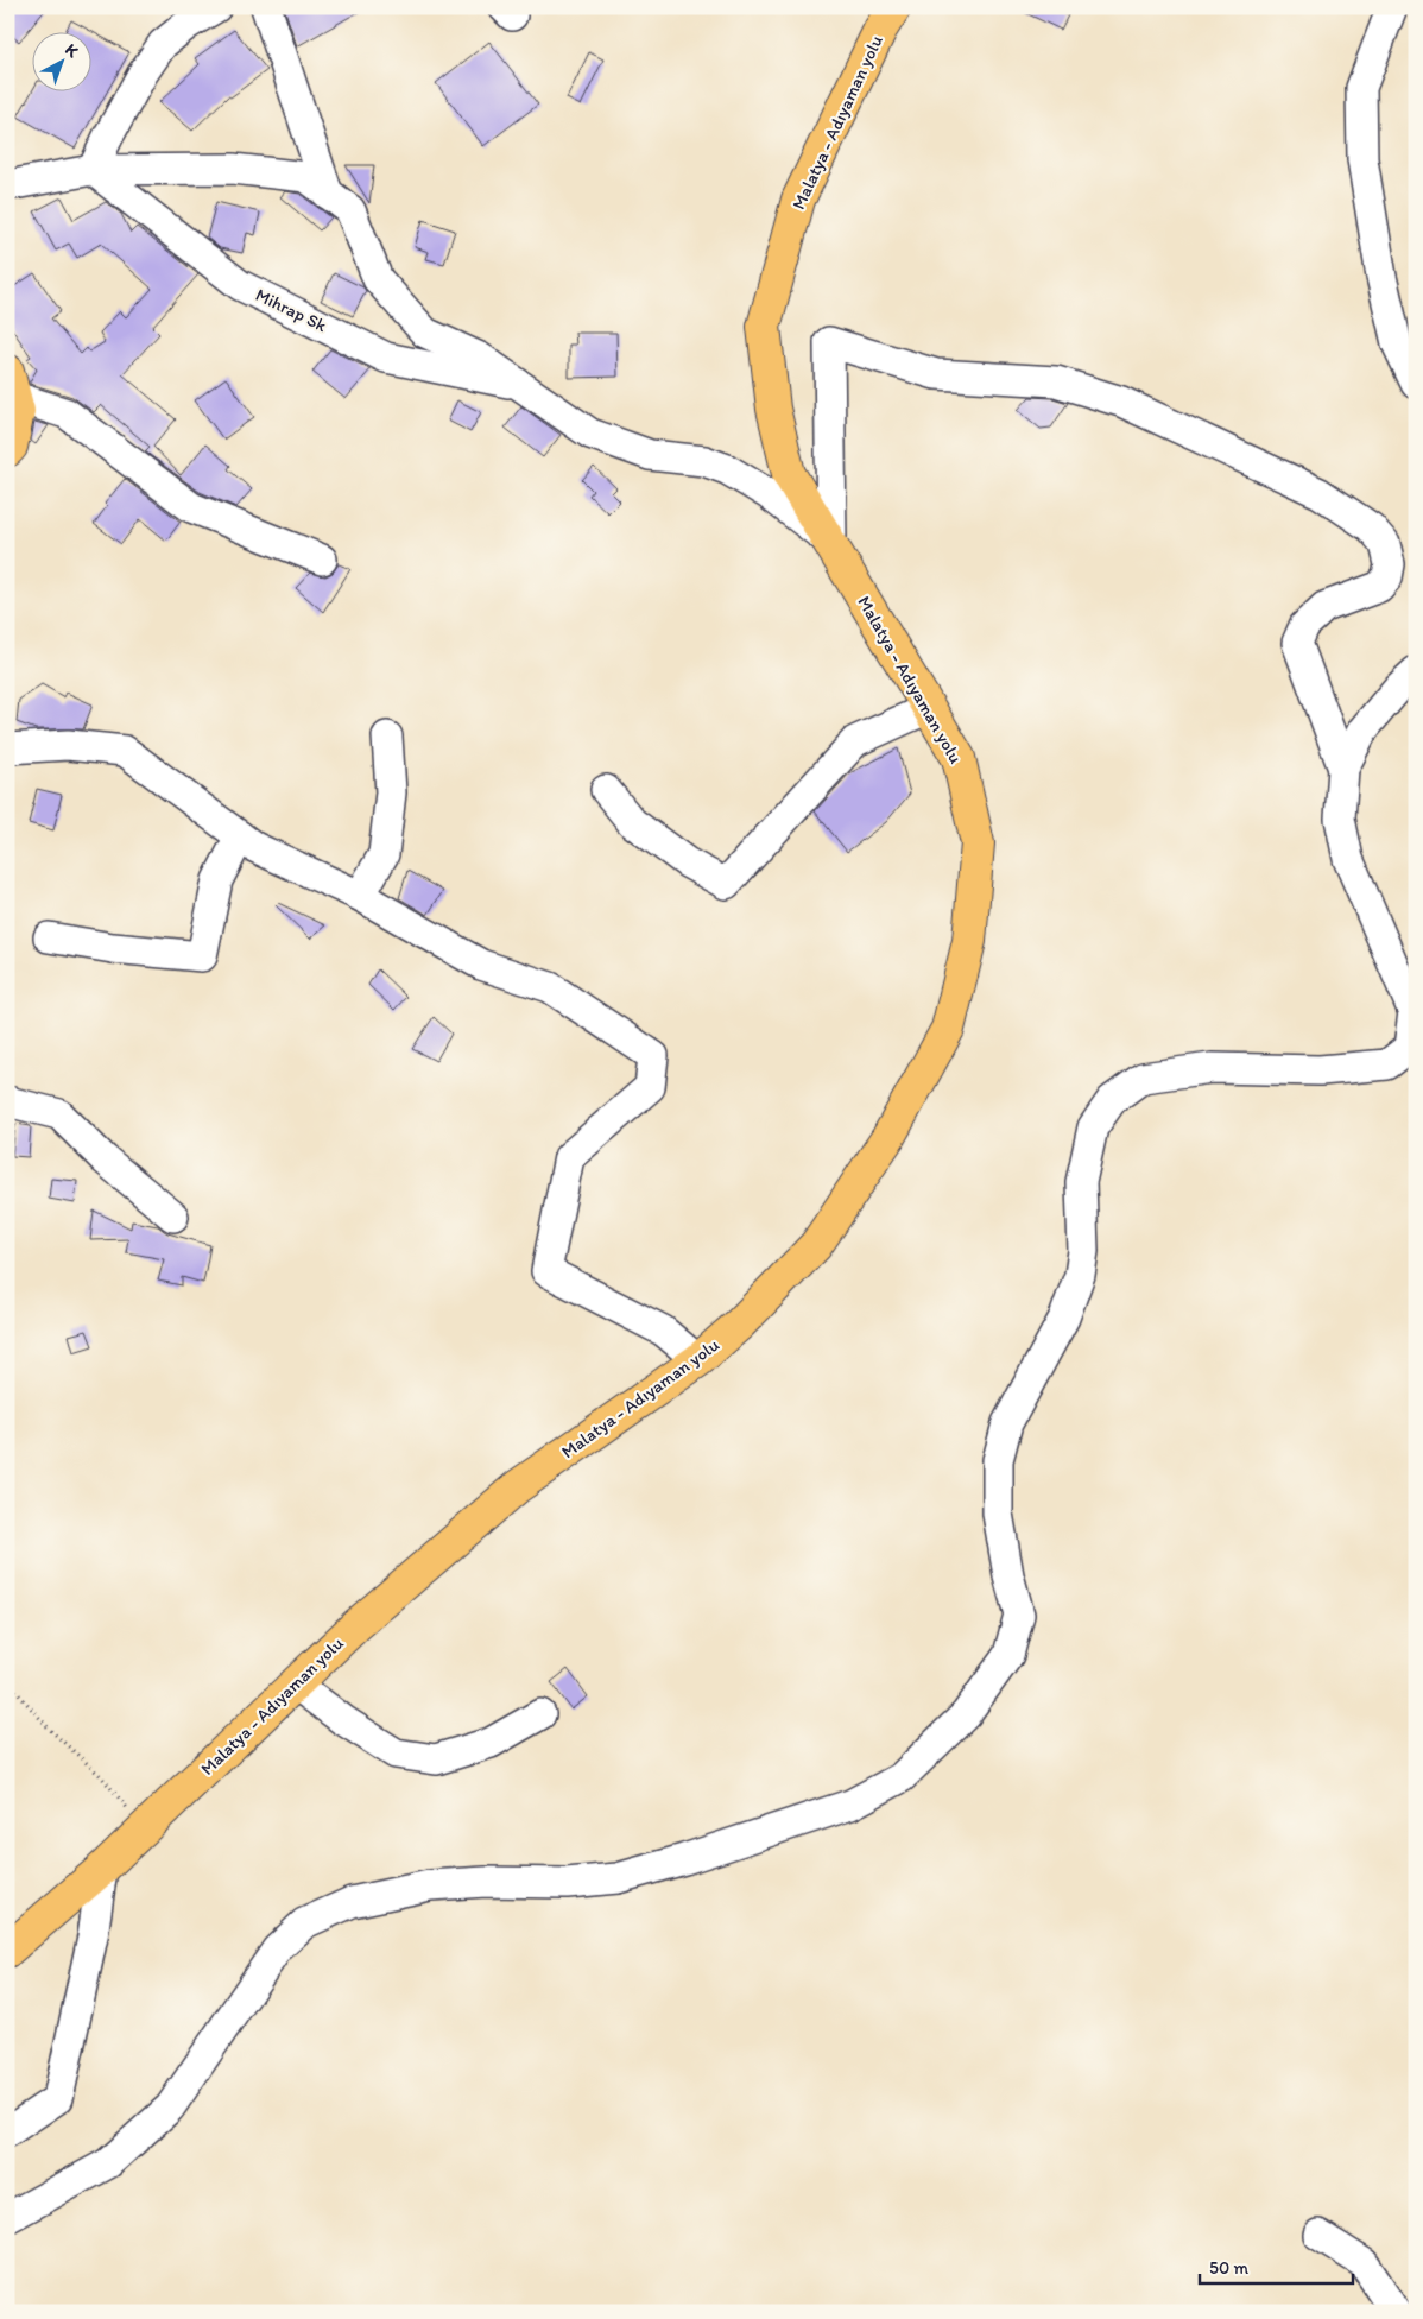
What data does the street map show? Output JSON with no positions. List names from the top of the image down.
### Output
{
  "streets": {
    "main road": ["Malatya - Adıyaman yolu"],
    "street": ["Mihrap Sk"]
  },
  "scale_bar": "50 m",
  "north": "top right"
}
